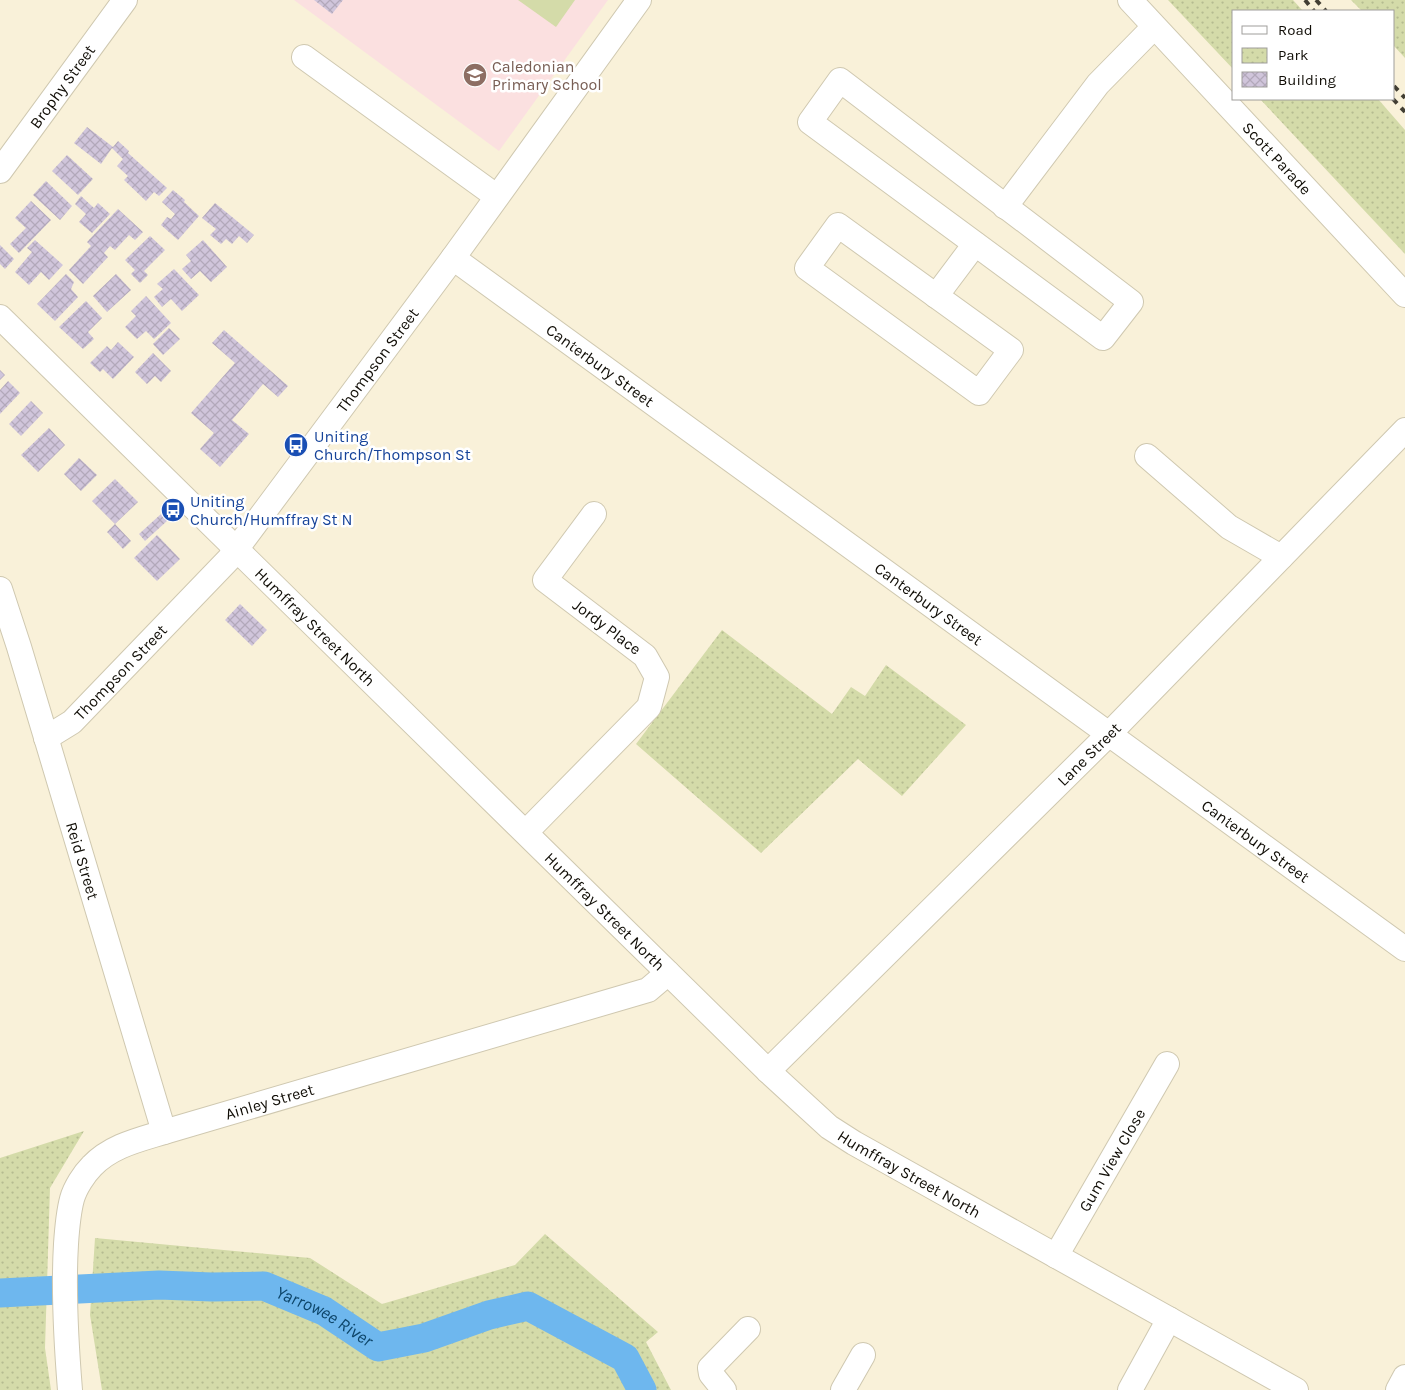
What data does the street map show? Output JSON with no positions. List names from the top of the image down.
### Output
{
  "streets": {
    "street": [
      "Brophy Street",
      "Scott Parade",
      "Thompson Street",
      "Canterbury Street",
      "Humffray Street North",
      "Jordy Place",
      "Lane Street",
      "Reid Street",
      "Ainley Street",
      "Gum View Close"
    ]
  },
  "crossings": [
    ["Thompson Street", "Canterbury Street"],
    ["Thompson Street", "Humffray Street North"],
    ["Thompson Street", "Reid Street"],
    ["Canterbury Street", "Lane Street"],
    ["Humffray Street North", "Jordy Place"],
    ["Humffray Street North", "Lane Street"],
    ["Humffray Street North", "Ainley Street"],
    ["Humffray Street North", "Gum View Close"],
    ["Reid Street", "Ainley Street"]
  ],
  "water": ["Yarrowee River"],
  "places": {
    "school or university": ["Caledonian Primary School"],
    "bus stop": ["Uniting Church/Thompson St", "Uniting Church/Humffray St N"]
  },
  "legend": ["Road", "Park", "Building"]
}
